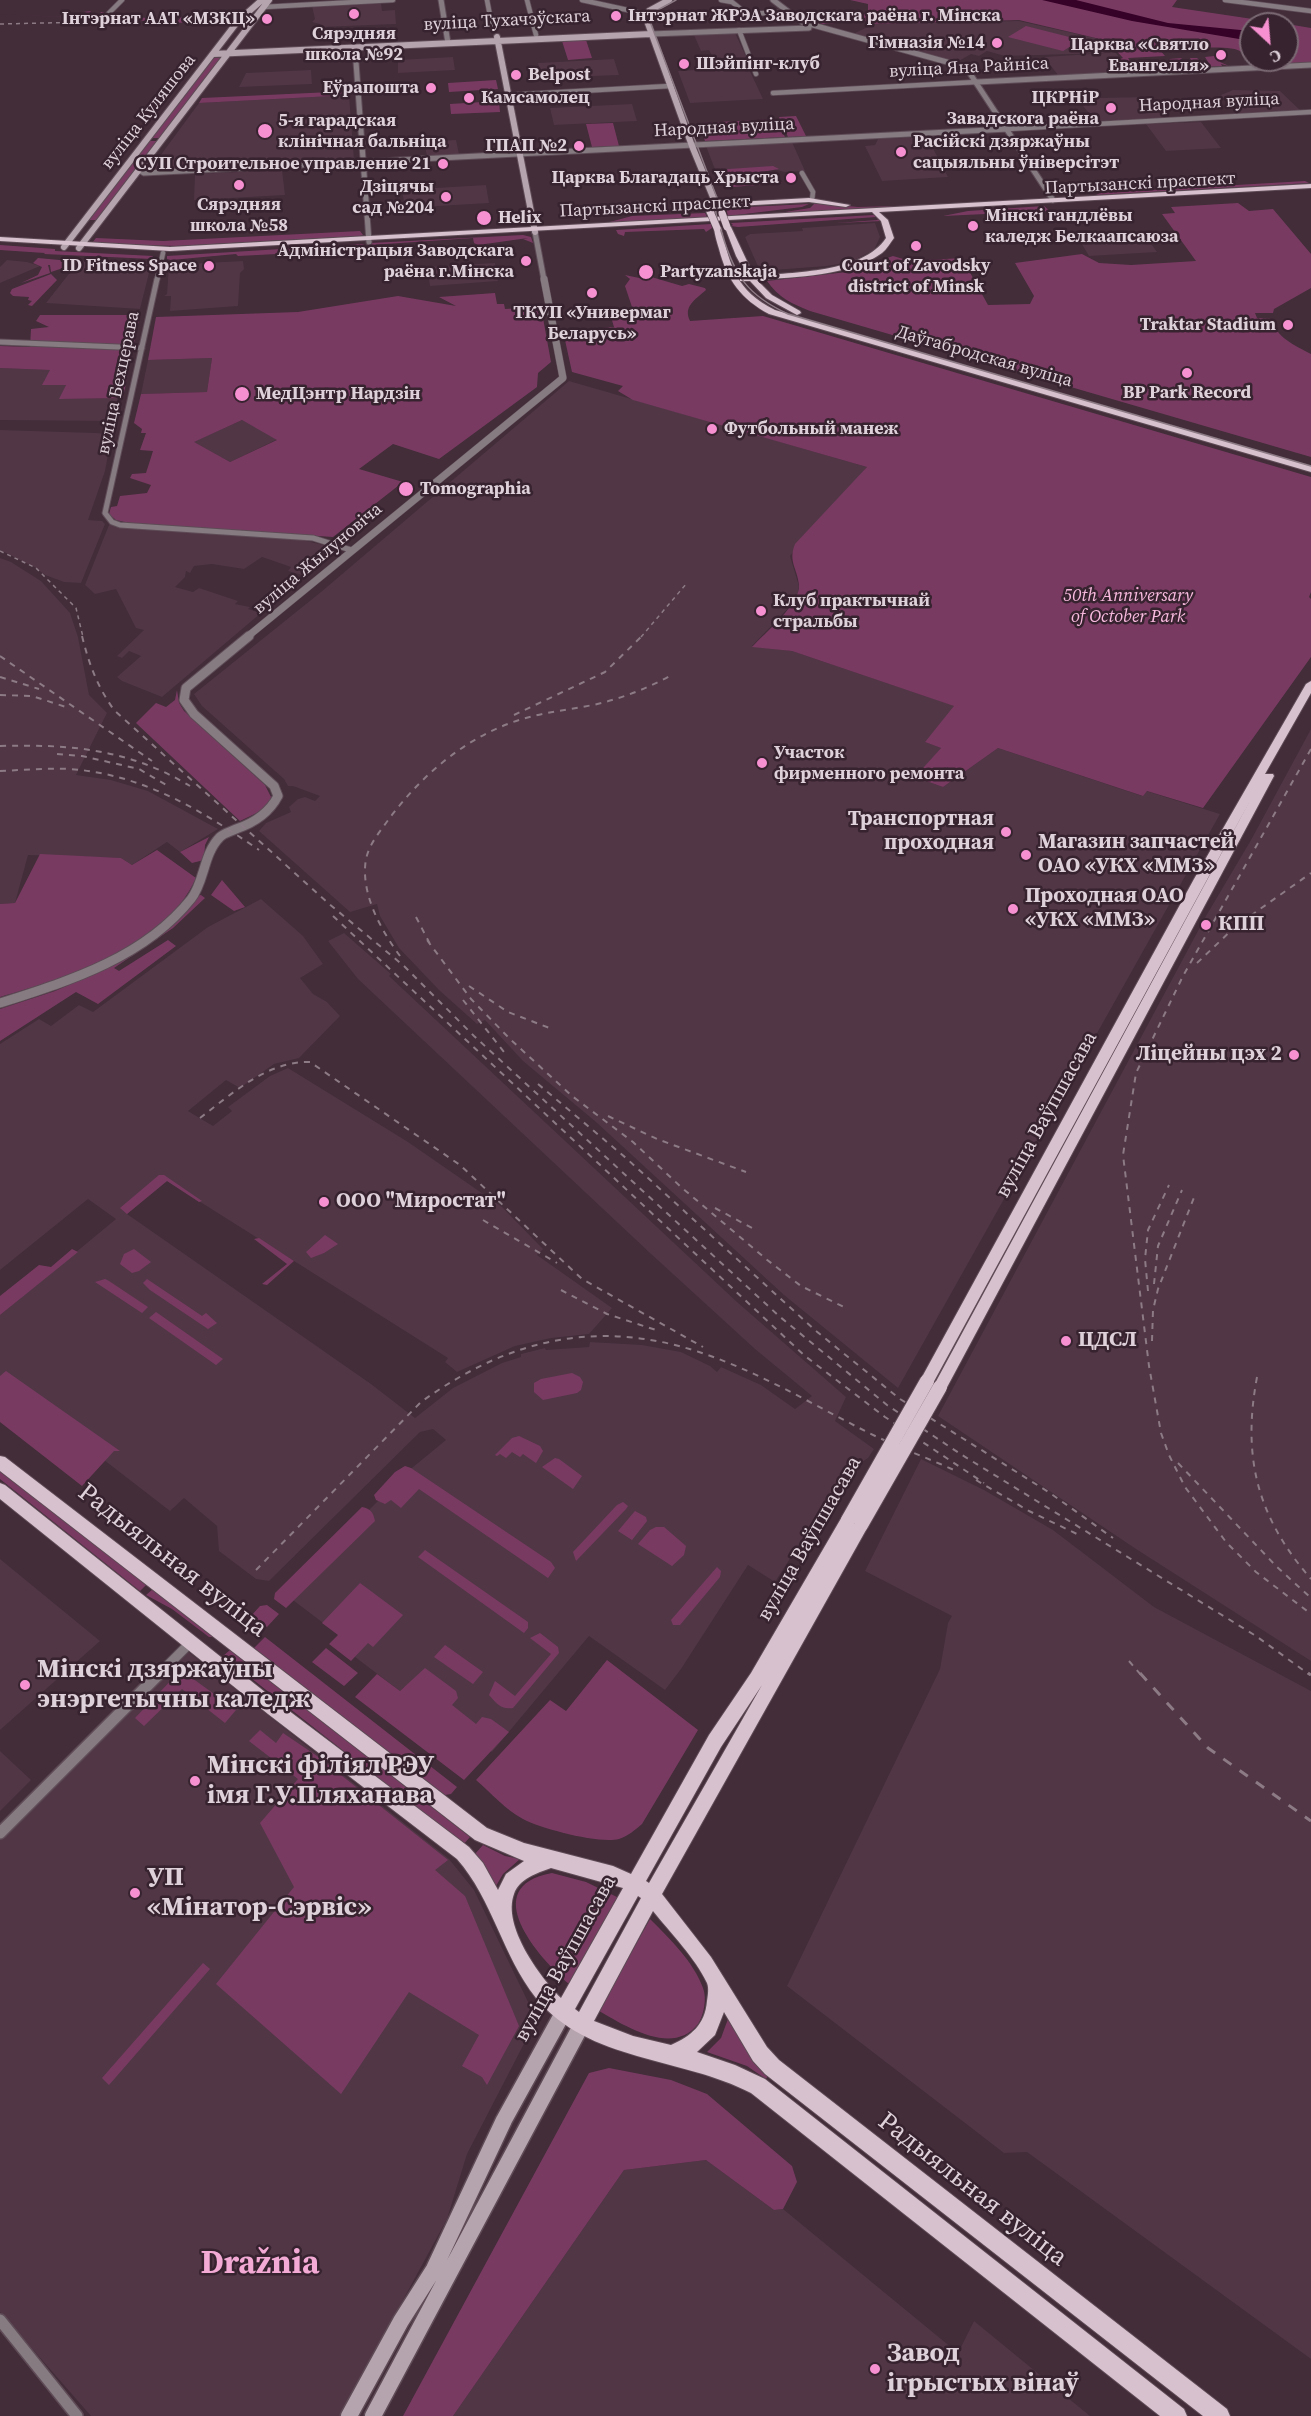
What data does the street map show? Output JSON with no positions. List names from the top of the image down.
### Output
{
  "streets": {
    "main road": [
      "вуліца Тухачэўскага",
      "вуліца Куляшова",
      "Партызанскі праспект",
      "Даўгабродская вуліца",
      "вуліца Жылуновіча",
      "вуліца Ваўпшасава",
      "Радыяльная вуліца"
    ],
    "street": ["вуліца Яна Райніса", "Народная вуліца", "вуліца Бехцерава"]
  },
  "crossings": [
    ["вуліца Тухачэўскага", "вуліца Яна Райніса"],
    ["вуліца Тухачэўскага", "вуліца Куляшова"],
    ["вуліца Тухачэўскага", "вуліца Жылуновіча"],
    ["Народная вуліца", "вуліца Куляшова"],
    ["Народная вуліца", "вуліца Жылуновіча"],
    ["вуліца Куляшова", "Партызанскі праспект"],
    ["Партызанскі праспект", "вуліца Бехцерава"],
    ["Партызанскі праспект", "вуліца Жылуновіча"],
    ["вуліца Бехцерава", "вуліца Жылуновіча"],
    ["вуліца Ваўпшасава", "Радыяльная вуліца"]
  ],
  "districts": ["Dražnia"],
  "parks": ["50th Anniversary of October Park"],
  "places": [
    "Сярэдняя школа №92",
    "Інтэрнат ЖРЭА Заводскага раёна г. Мінска",
    "Інтэрнат ААТ «МЗКЦ»",
    "Гімназія №14",
    "Царква «Святло Евангелля»",
    "Шэйпінг-клуб",
    "Belpost",
    "Еўрапошта",
    "Камсамолец",
    "ЦКРНіР Завадскога раёна",
    "5-я гарадская клінічная бальніца",
    "ГПАП №2",
    "Расійскі дзяржаўны сацыяльны ўніверсітэт",
    "СУП Строительное управление 21",
    "Царква Благадаць Хрыста",
    "Сярэдняя школа №58",
    "Дзіцячы сад №204",
    "Helix",
    "Мінскі гандлёвы каледж Белкаапсаюза",
    "Court of Zavodsky district of Minsk",
    "Адміністрацыя Заводскага раёна г.Мінска",
    "ID Fitness Space",
    "Partyzanskaja",
    "ТКУП «Универмаг Беларусь»",
    "Traktar Stadium",
    "BP Park Record",
    "МедЦэнтр Нардзін",
    "Футбольный манеж",
    "Tomographia",
    "Клуб практычнай стральбы",
    "Участок фирменного ремонта",
    "Транспортная проходная",
    "Магазин запчастей ОАО «УКХ «ММЗ»",
    "Проходная ОАО «УКХ «ММЗ»",
    "КПП",
    "Ліцейны цэх 2",
    "ООО \"Миростат\"",
    "ЦДСЛ",
    "Мінскі дзяржаўны энэргетычны каледж",
    "Мінскі філіял РЭУ імя Г.У.Пляханава",
    "УП «Мінатор-Сэрвіс»",
    "Завод ігрыстых вінаў"
  ],
  "north": "bottom right"
}
